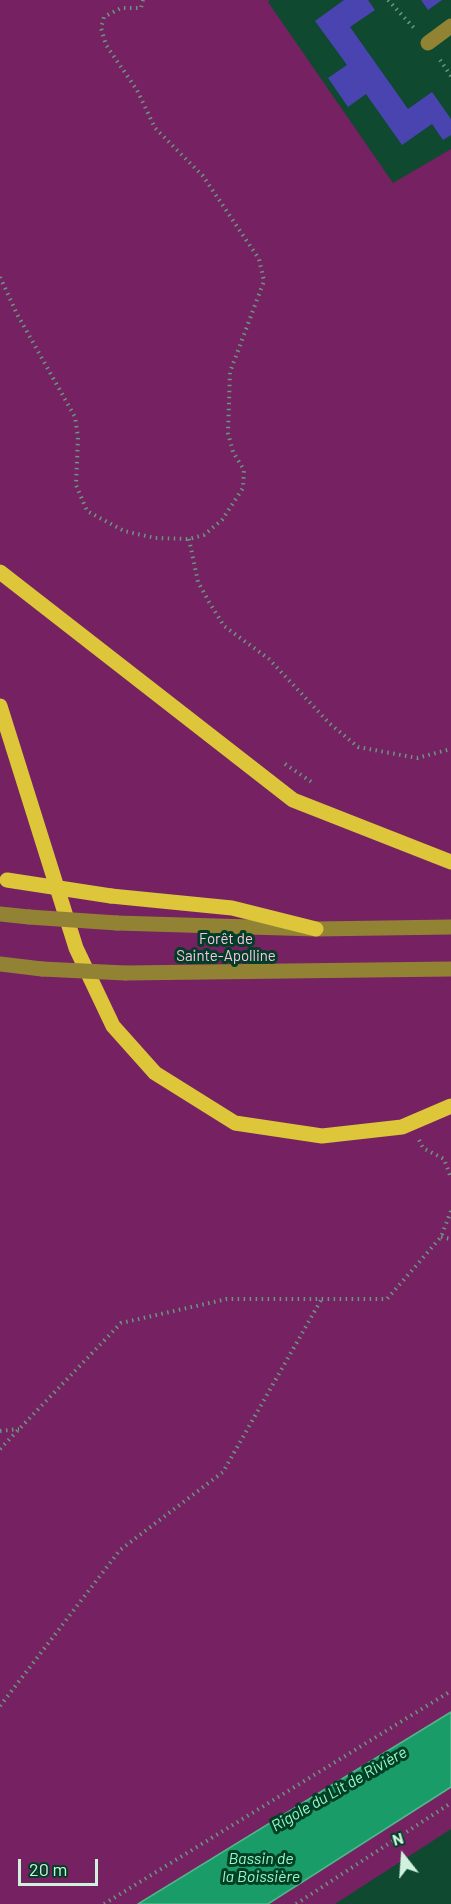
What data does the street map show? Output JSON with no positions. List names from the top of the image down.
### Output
{
  "water": ["Rigole du Lit de Rivière", "Bassin de la Boissière"],
  "parks": ["Forêt de Sainte-Apolline"],
  "scale_bar": "20 m",
  "north": "top"
}
